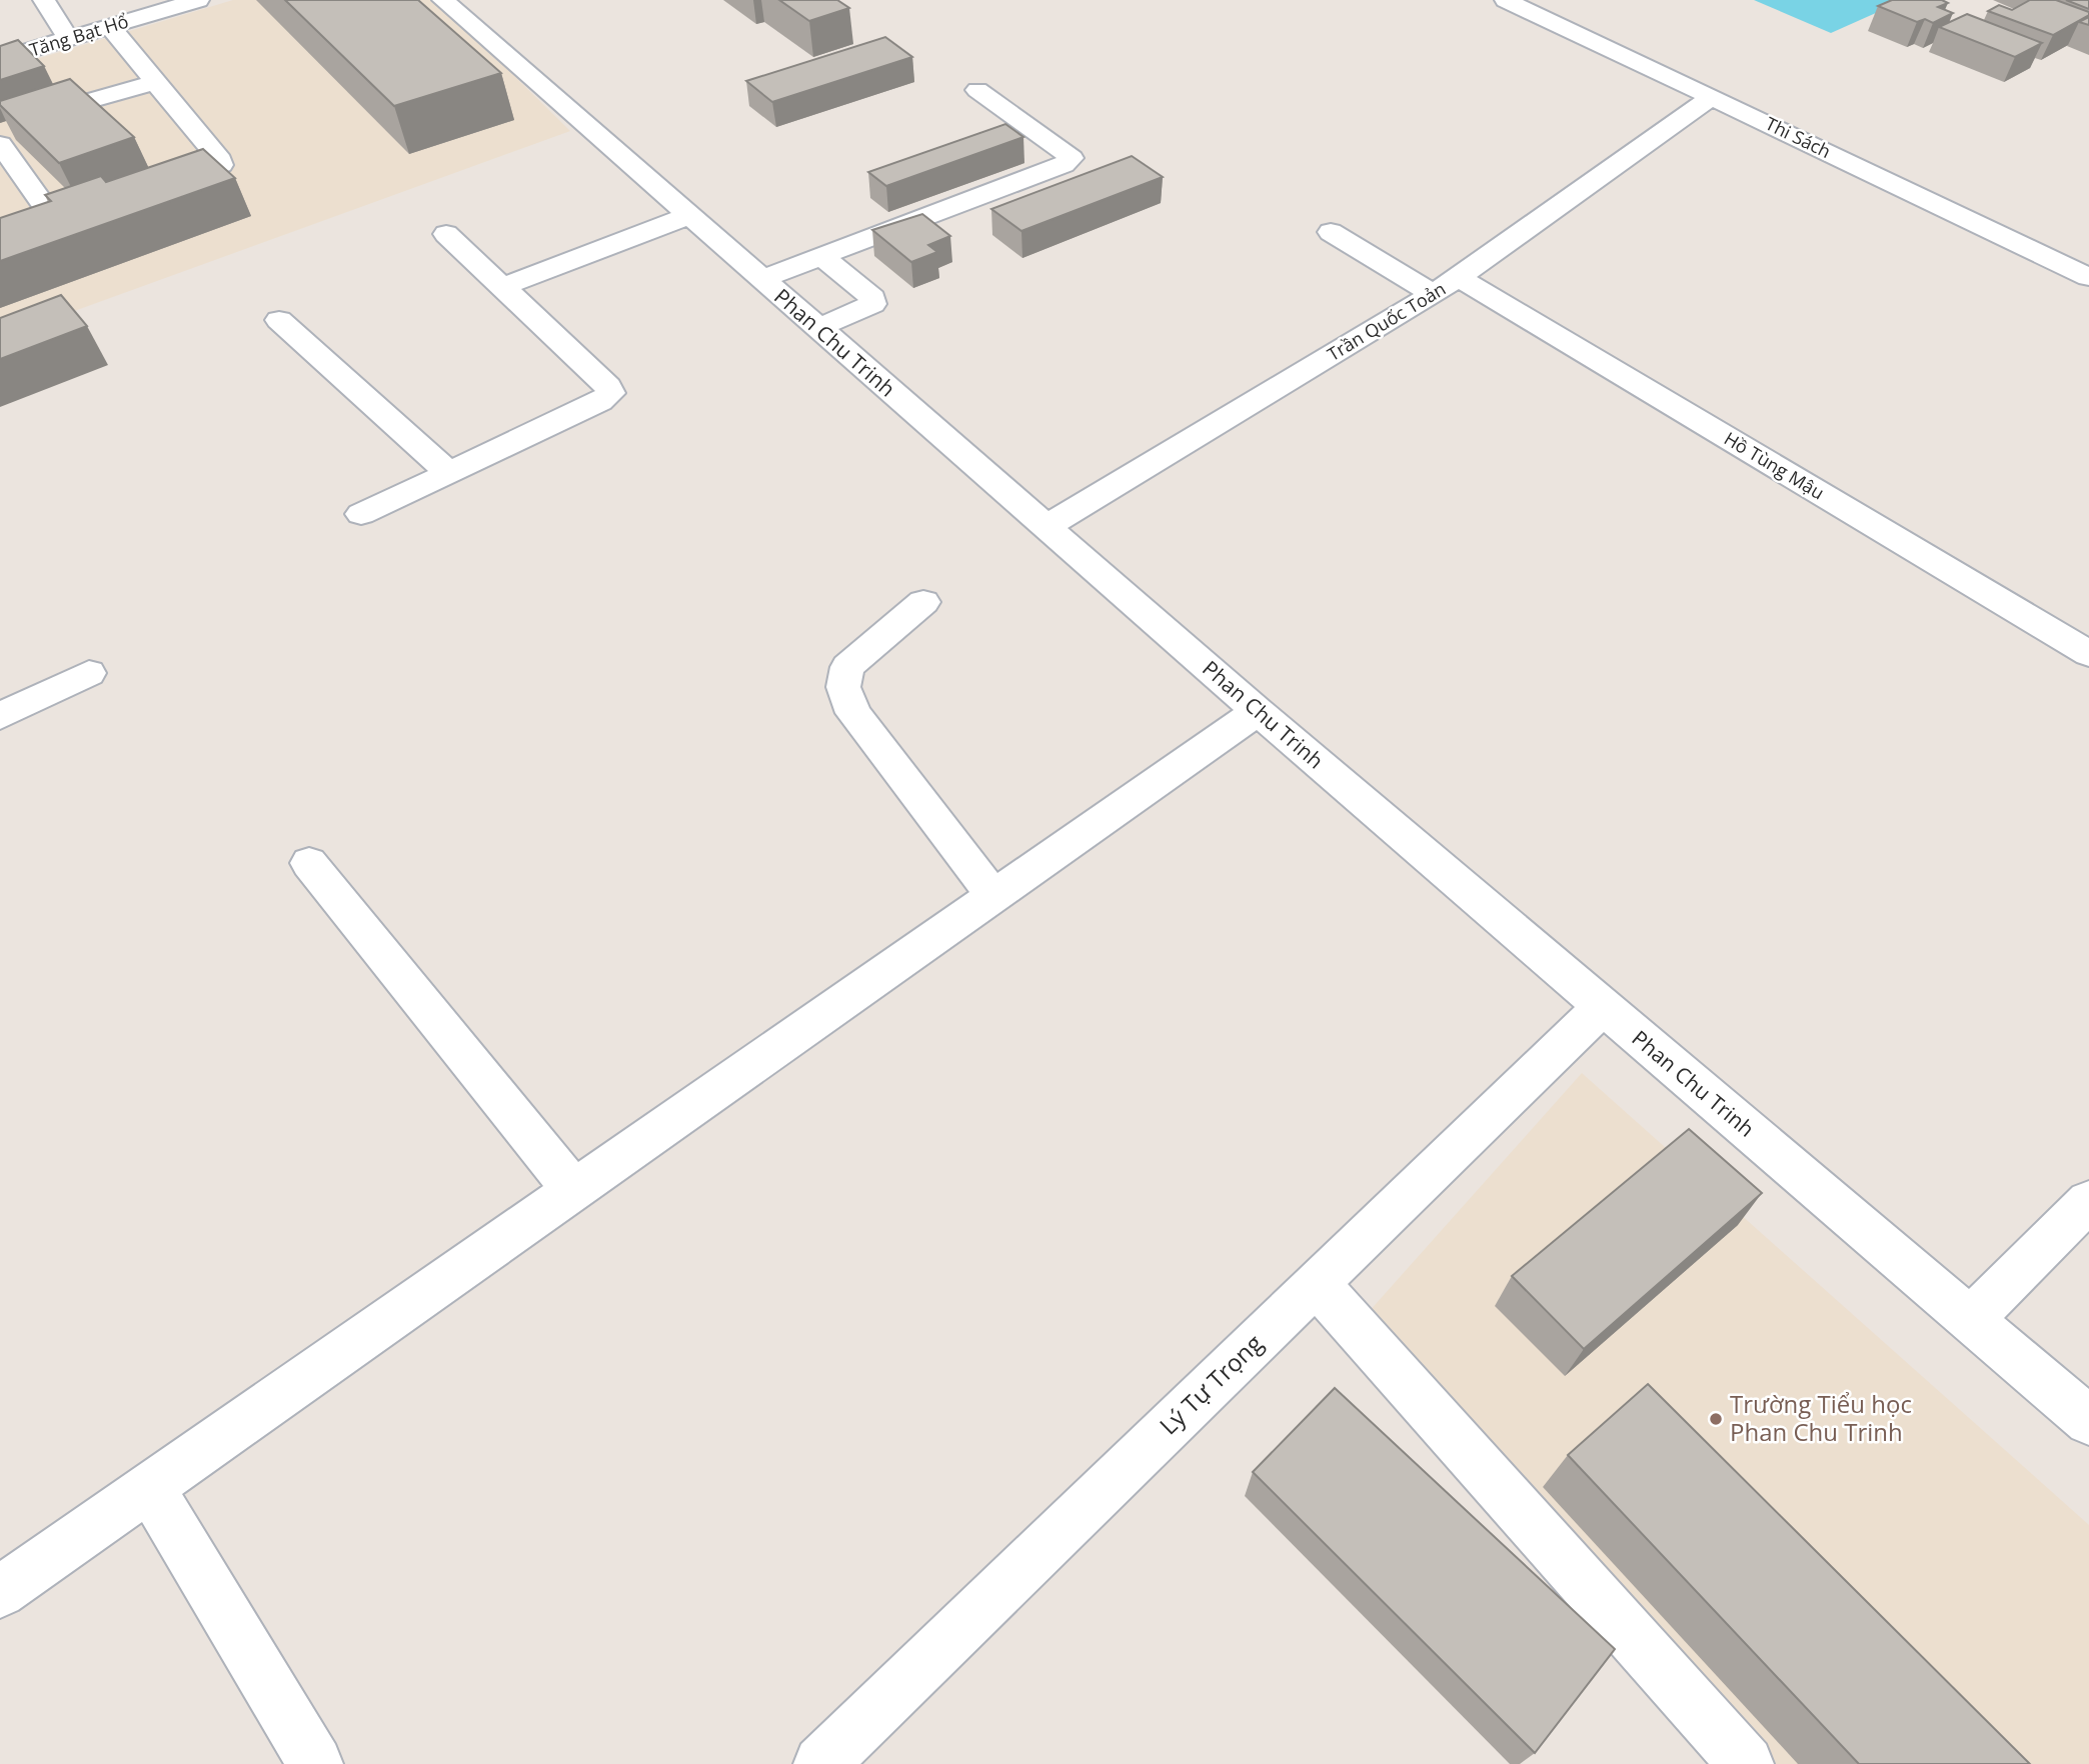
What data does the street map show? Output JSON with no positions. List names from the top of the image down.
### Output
{
  "streets": {
    "street": [
      "Tăng Bạt Hổ",
      "Thi Sách",
      "Trần Quốc Toản",
      "Phan Chu Trinh",
      "Hồ Tùng Mậu",
      "Lý Tự Trọng"
    ]
  },
  "crossings": [
    ["Thi Sách", "Trần Quốc Toản"],
    ["Trần Quốc Toản", "Phan Chu Trinh"],
    ["Trần Quốc Toản", "Hồ Tùng Mậu"],
    ["Phan Chu Trinh", "Lý Tự Trọng"]
  ],
  "places": ["Trường Tiểu học Phan Chu Trinh"]
}
